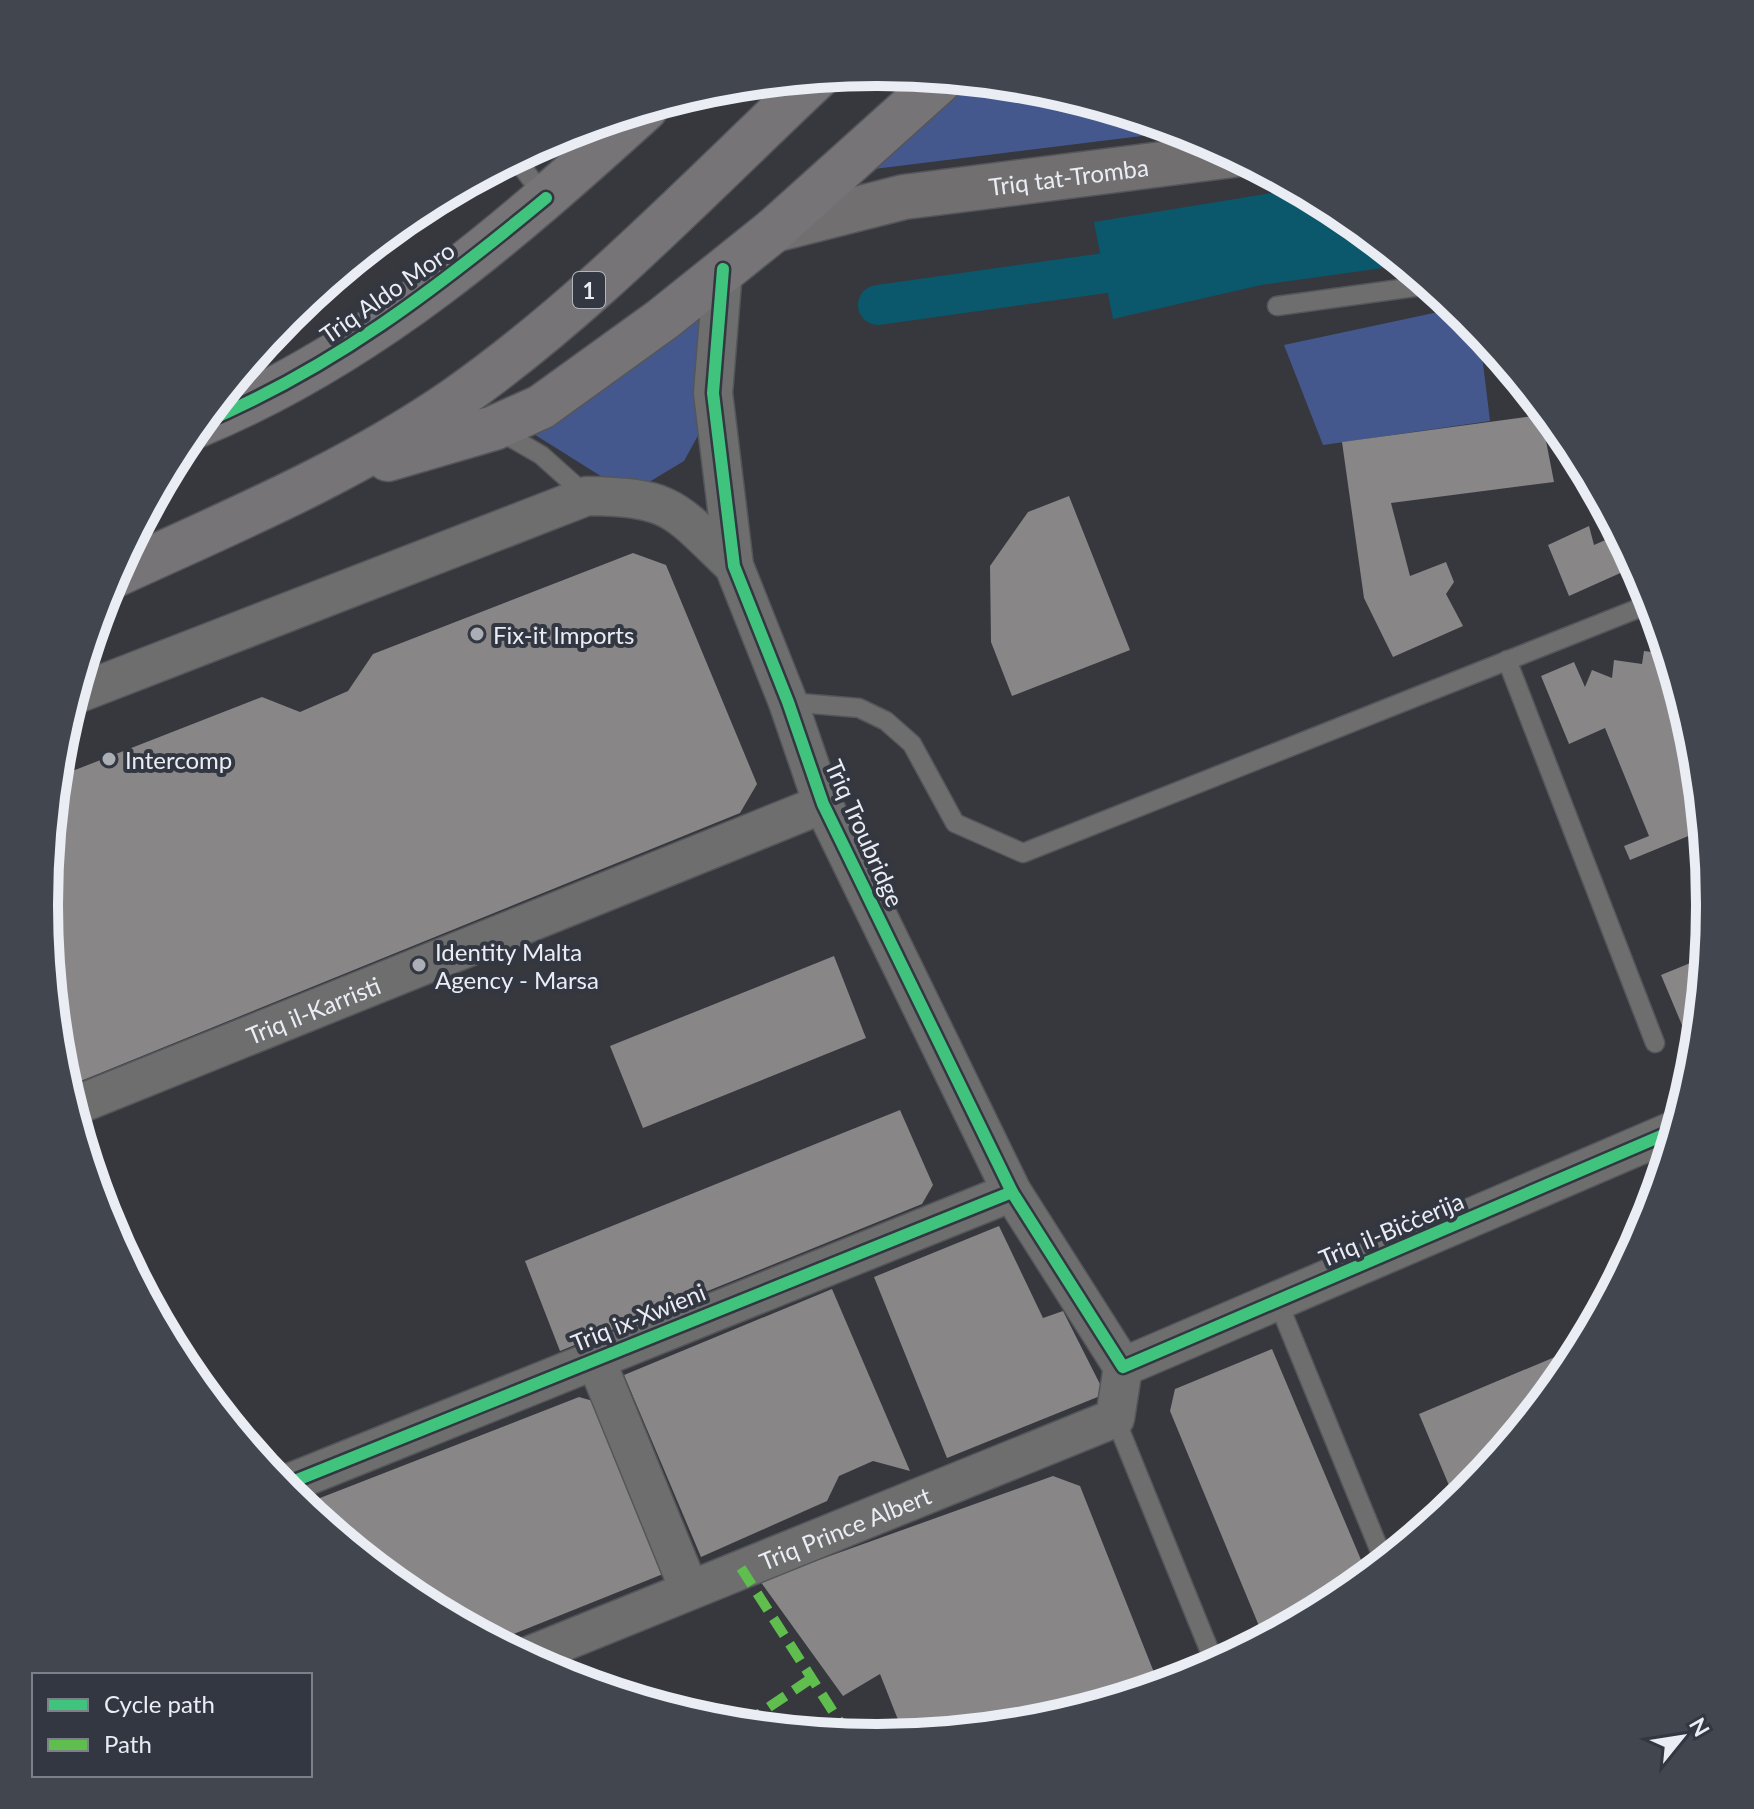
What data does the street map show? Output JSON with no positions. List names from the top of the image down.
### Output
{
  "streets": {
    "highway": ["1", "Triq Aldo Moro"],
    "street": [
      "Triq tat-Tromba",
      "Triq Troubridge",
      "Triq il-Karristi",
      "Triq il-Biċċerija",
      "Triq ix-Xwieni",
      "Triq Prince Albert"
    ]
  },
  "crossings": [
    ["Triq Troubridge", "Triq il-Karristi"],
    ["Triq Troubridge", "Triq il-Biċċerija"],
    ["Triq Troubridge", "Triq ix-Xwieni"]
  ],
  "places": ["Fix-it Imports", "Intercomp", "Identity Malta Agency - Marsa"],
  "legend": ["Cycle path", "Path"],
  "north": "top right"
}
